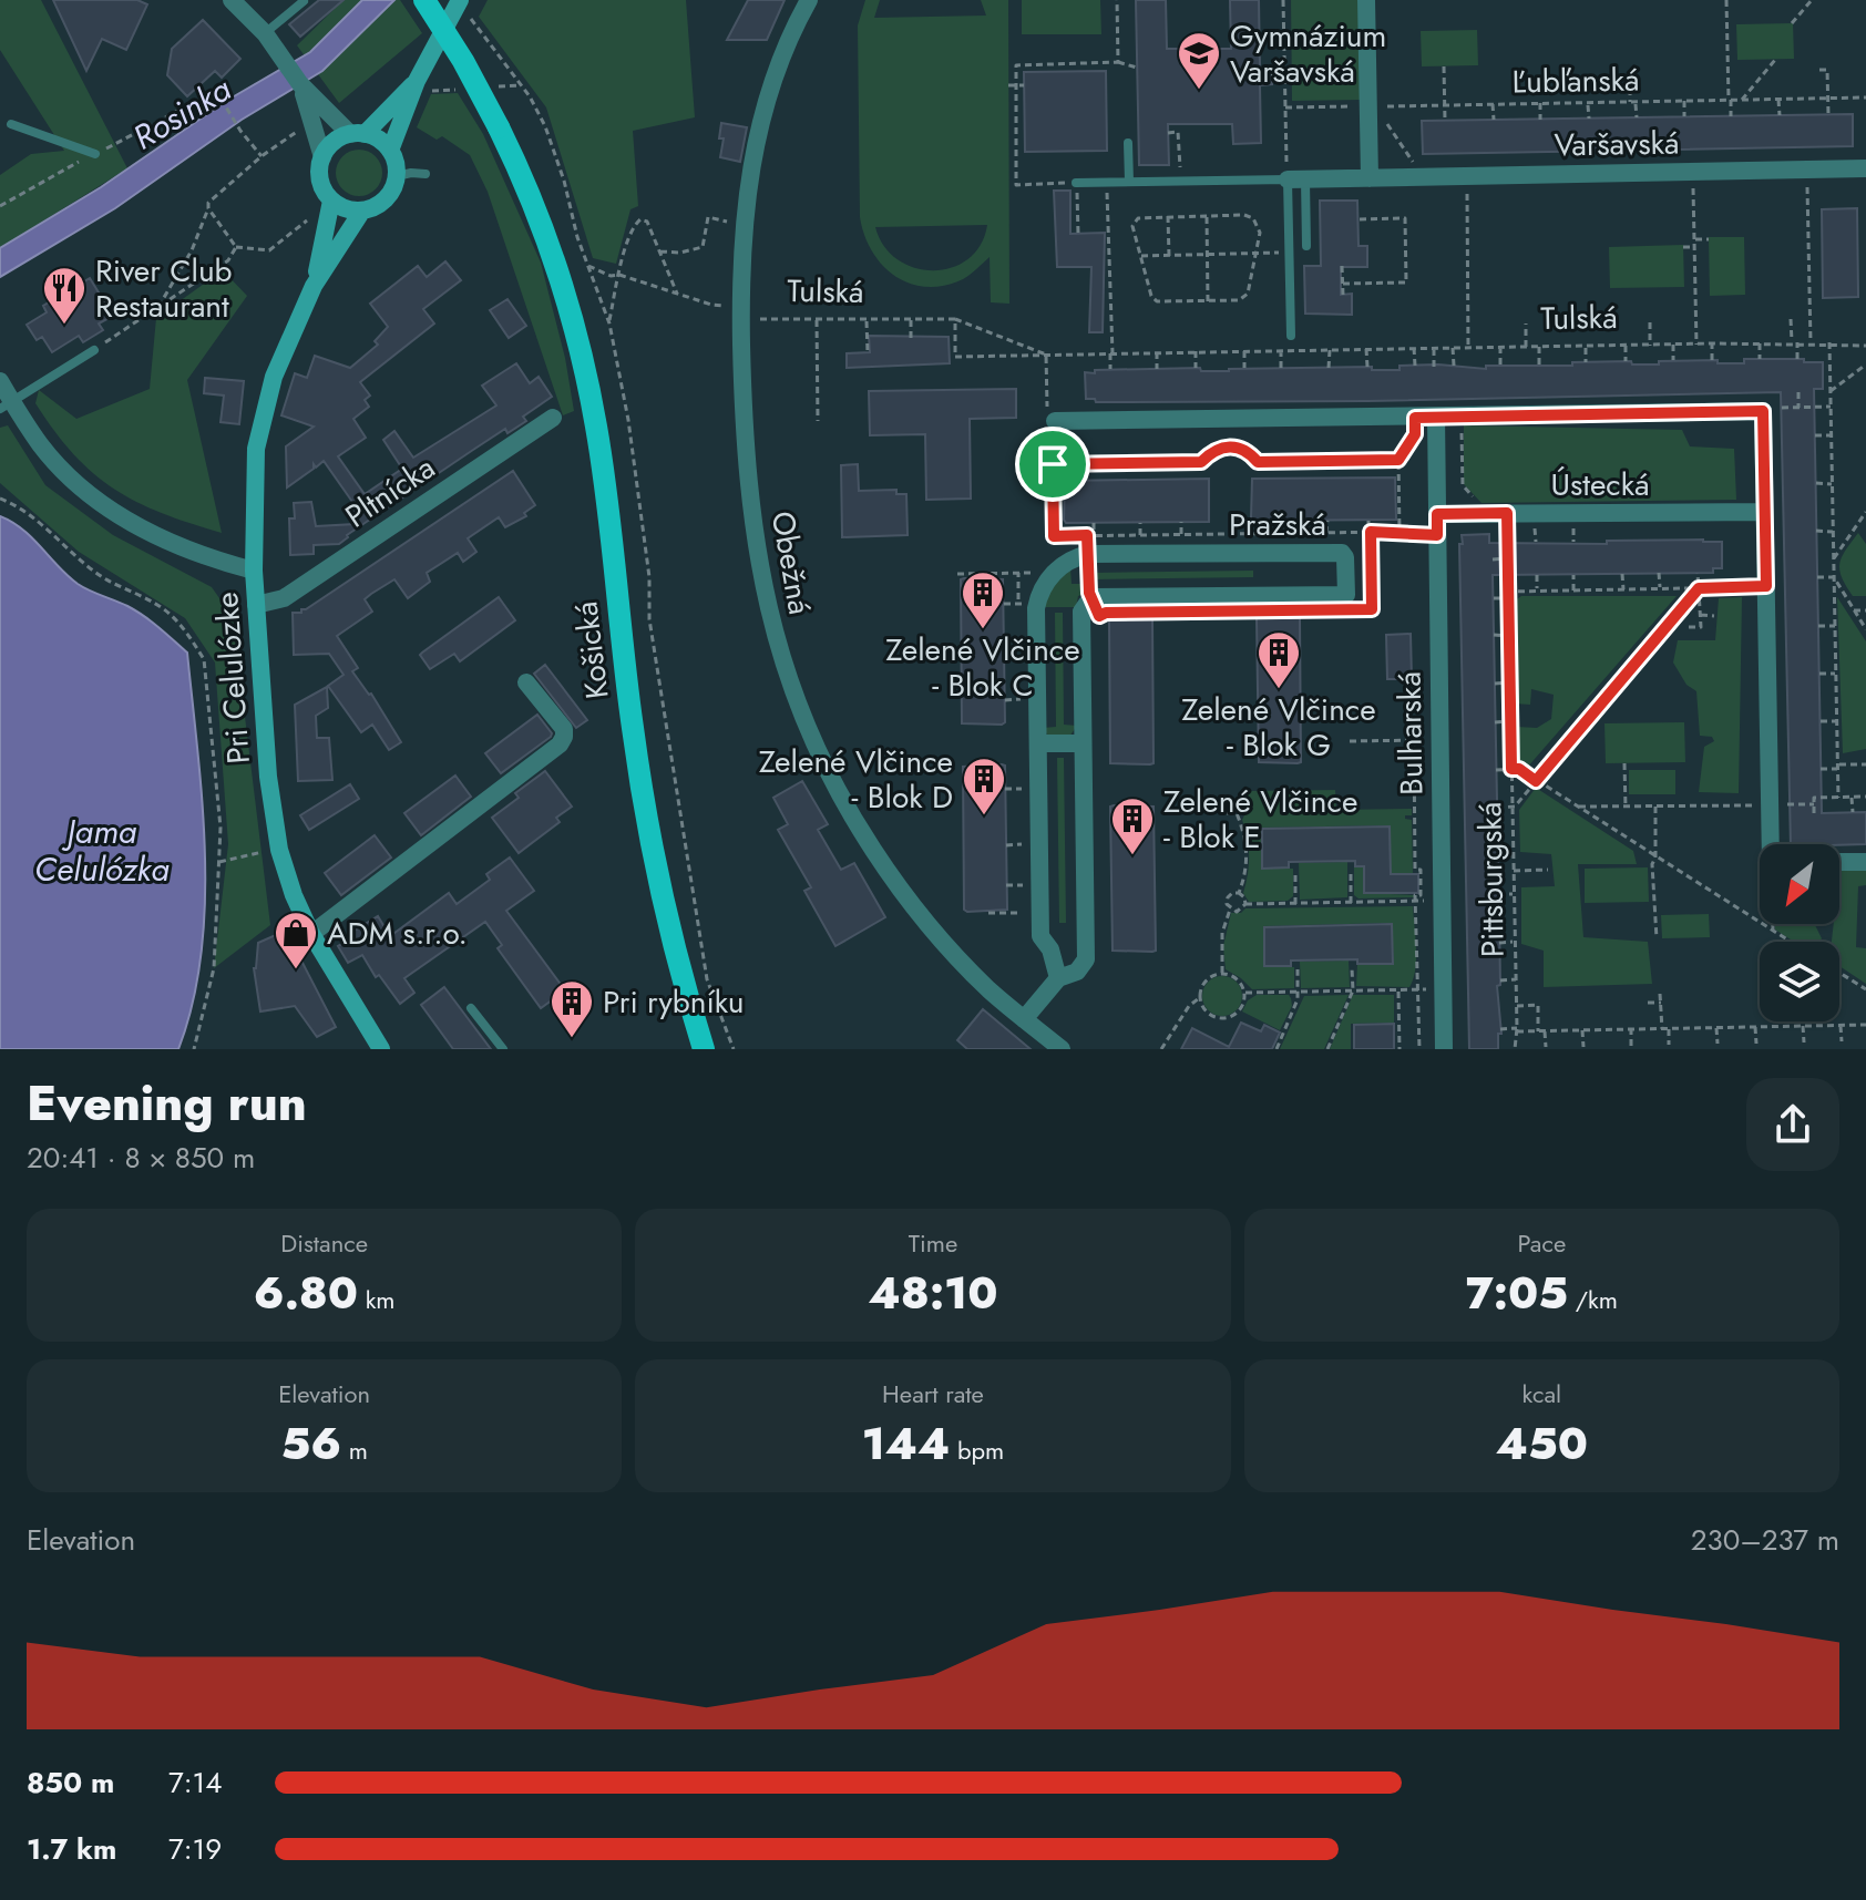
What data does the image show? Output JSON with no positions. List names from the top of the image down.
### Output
{
  "streets": {
    "main road": ["Košická"],
    "street": [
      "Varšavská",
      "Ústecká",
      "Pltnícka",
      "Pražská",
      "Obežná",
      "Pri Celulózke",
      "Bulharská"
    ],
    "path": ["Ľubľanská", "Tulská", "Pittsburgská"]
  },
  "crossings": [
    ["Tulská", "Obežná"],
    ["Ústecká", "Bulharská"],
    ["Ústecká", "Pittsburgská"],
    ["Pltnícka", "Pri Celulózke"],
    ["Pražská", "Obežná"]
  ],
  "water": ["Rosinka", "Jama Celulózka"],
  "places": {
    "school or university": ["Gymnázium Varšavská"],
    "restaurant": ["River Club Restaurant"],
    "building": [
      "Zelené Vlčince - Blok C",
      "Zelené Vlčince - Blok G",
      "Zelené Vlčince - Blok D",
      "Zelené Vlčince - Blok E",
      "Pri rybníku"
    ],
    "shop": ["ADM s.r.o."]
  },
  "north": "bottom left",
  "page": {
    "heading": ["Evening run", "20:41 · 8 × 850 m"],
    "stats": [
      ["Distance", "6.80 km"],
      ["Time", "48:10"],
      ["Pace", "7:05 /km"],
      ["Elevation", "56 m"],
      ["Heart rate", "144 bpm"],
      ["kcal", "450"]
    ],
    "chart": ["Elevation", "230–237 m"],
    "list": [
      {
        "name": "850 m",
        "note": "7:14"
      },
      {
        "name": "1.7 km",
        "note": "7:19"
      }
    ]
  }
}
